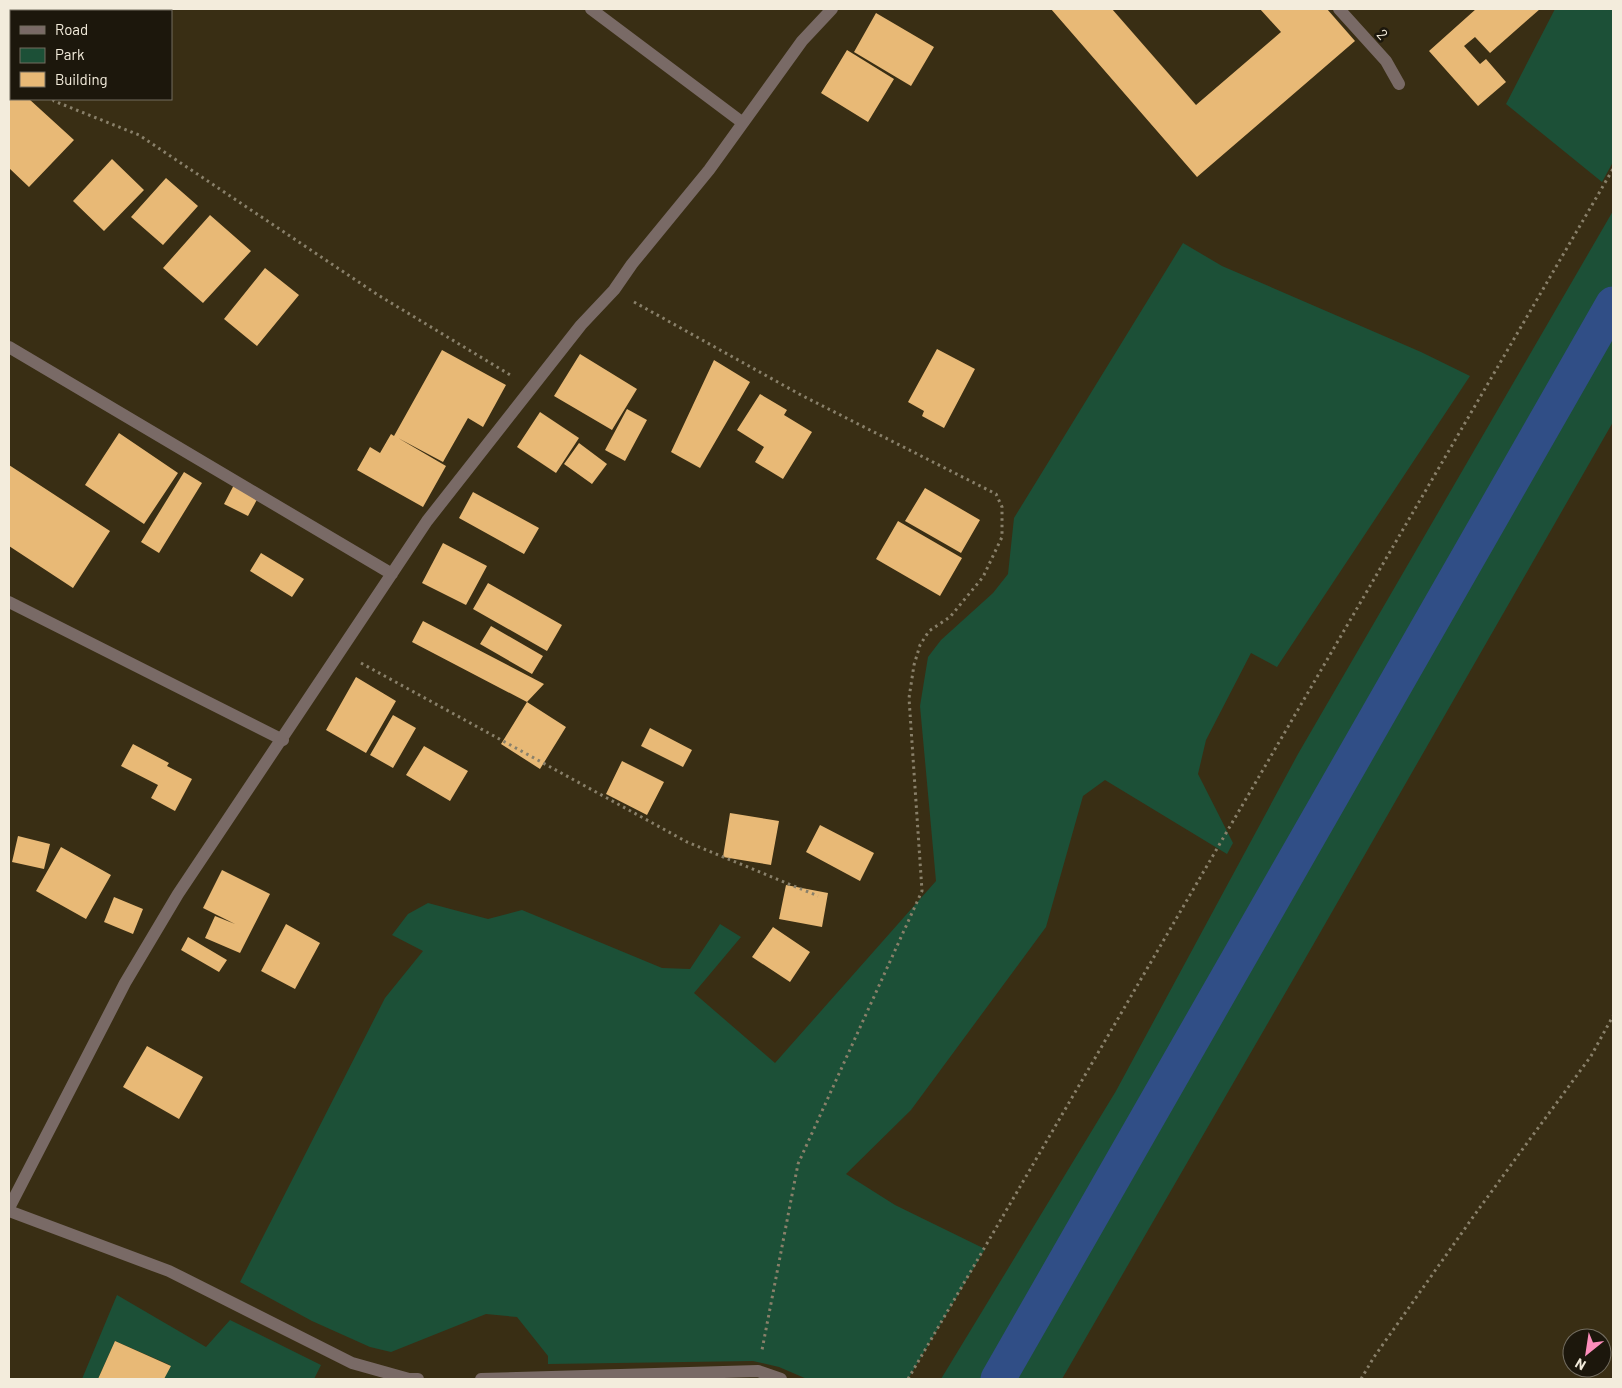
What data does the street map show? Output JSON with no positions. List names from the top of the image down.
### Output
{
  "streets": {
    "street": ["2"]
  },
  "legend": ["Road", "Park", "Building"],
  "north": "bottom left"
}
